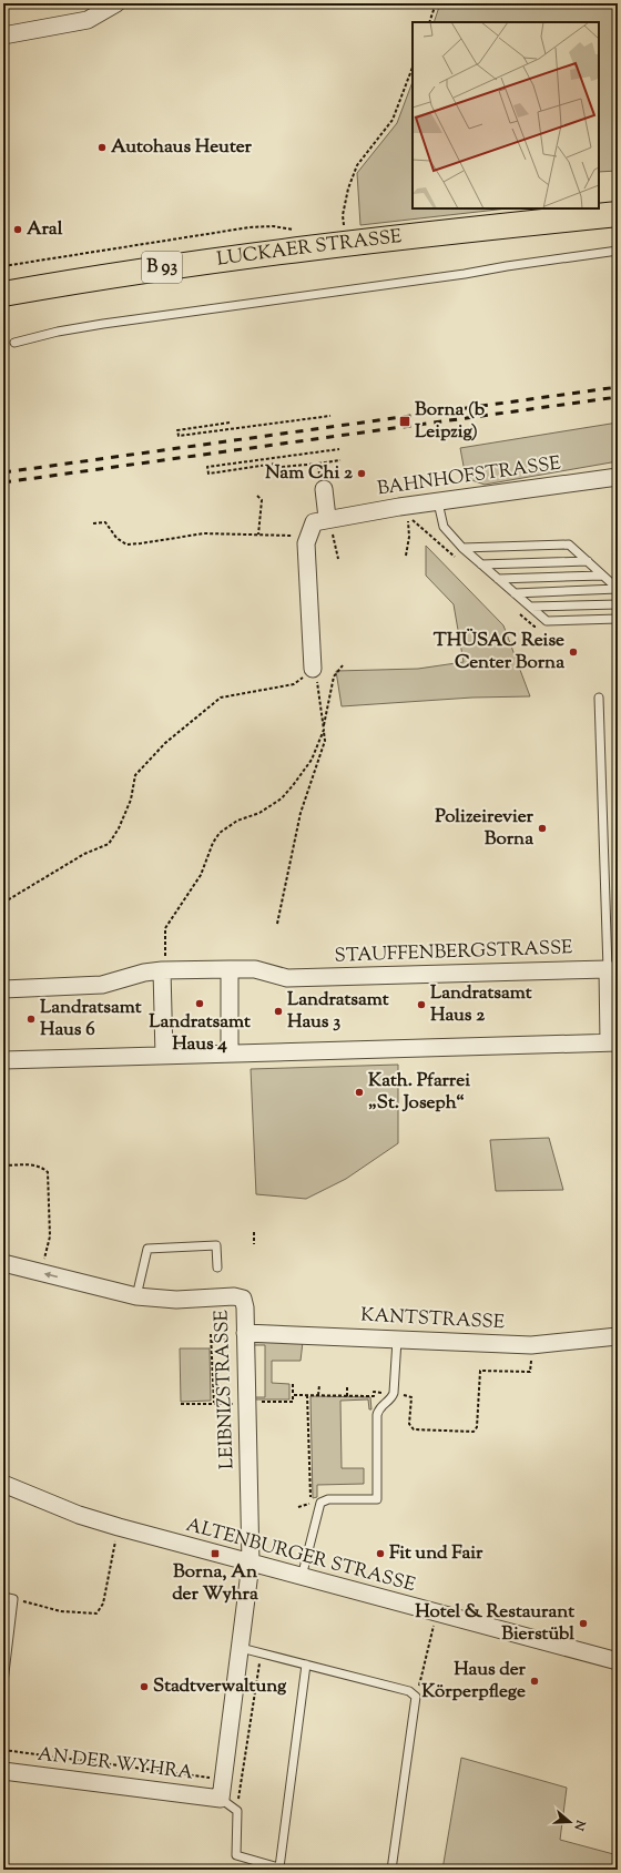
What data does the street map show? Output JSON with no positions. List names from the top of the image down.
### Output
{
  "streets": {
    "main road": ["LUCKAER STRASSE", "B 93"],
    "street": [
      "BAHNHOFSTRASSE",
      "STAUFFENBERGSTRASSE",
      "KANTSTRASSE",
      "LEIBNIZSTRASSE",
      "ALTENBURGER STRASSE",
      "AN DER WYHRA"
    ]
  },
  "crossings": [
    ["KANTSTRASSE", "LEIBNIZSTRASSE"],
    ["LEIBNIZSTRASSE", "ALTENBURGER STRASSE"]
  ],
  "places": {
    "other": [
      "Autohaus Heuter",
      "Aral",
      "Nam Chi 2",
      "THÜSAC Reise Center Borna",
      "Polizeirevier Borna",
      "Landratsamt Haus 4",
      "Landratsamt Haus 2",
      "Landratsamt Haus 3",
      "Landratsamt Haus 6",
      "Kath. Pfarrei „St. Joseph“",
      "Fit und Fair",
      "Hotel & Restaurant Bierstübl",
      "Haus der Körperpflege",
      "Stadtverwaltung"
    ],
    "transit": ["Borna (b Leipzig)", "Borna, An der Wyhra"]
  },
  "north": "right"
}
